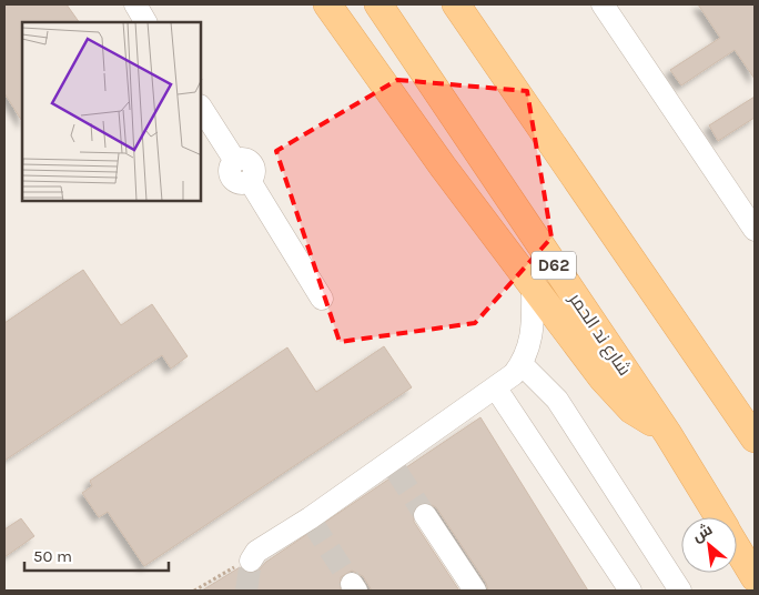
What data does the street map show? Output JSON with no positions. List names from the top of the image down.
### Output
{
  "streets": {
    "main road": ["D62", "شارع ند الحمر"]
  },
  "scale_bar": "50 m",
  "north": "top left"
}
